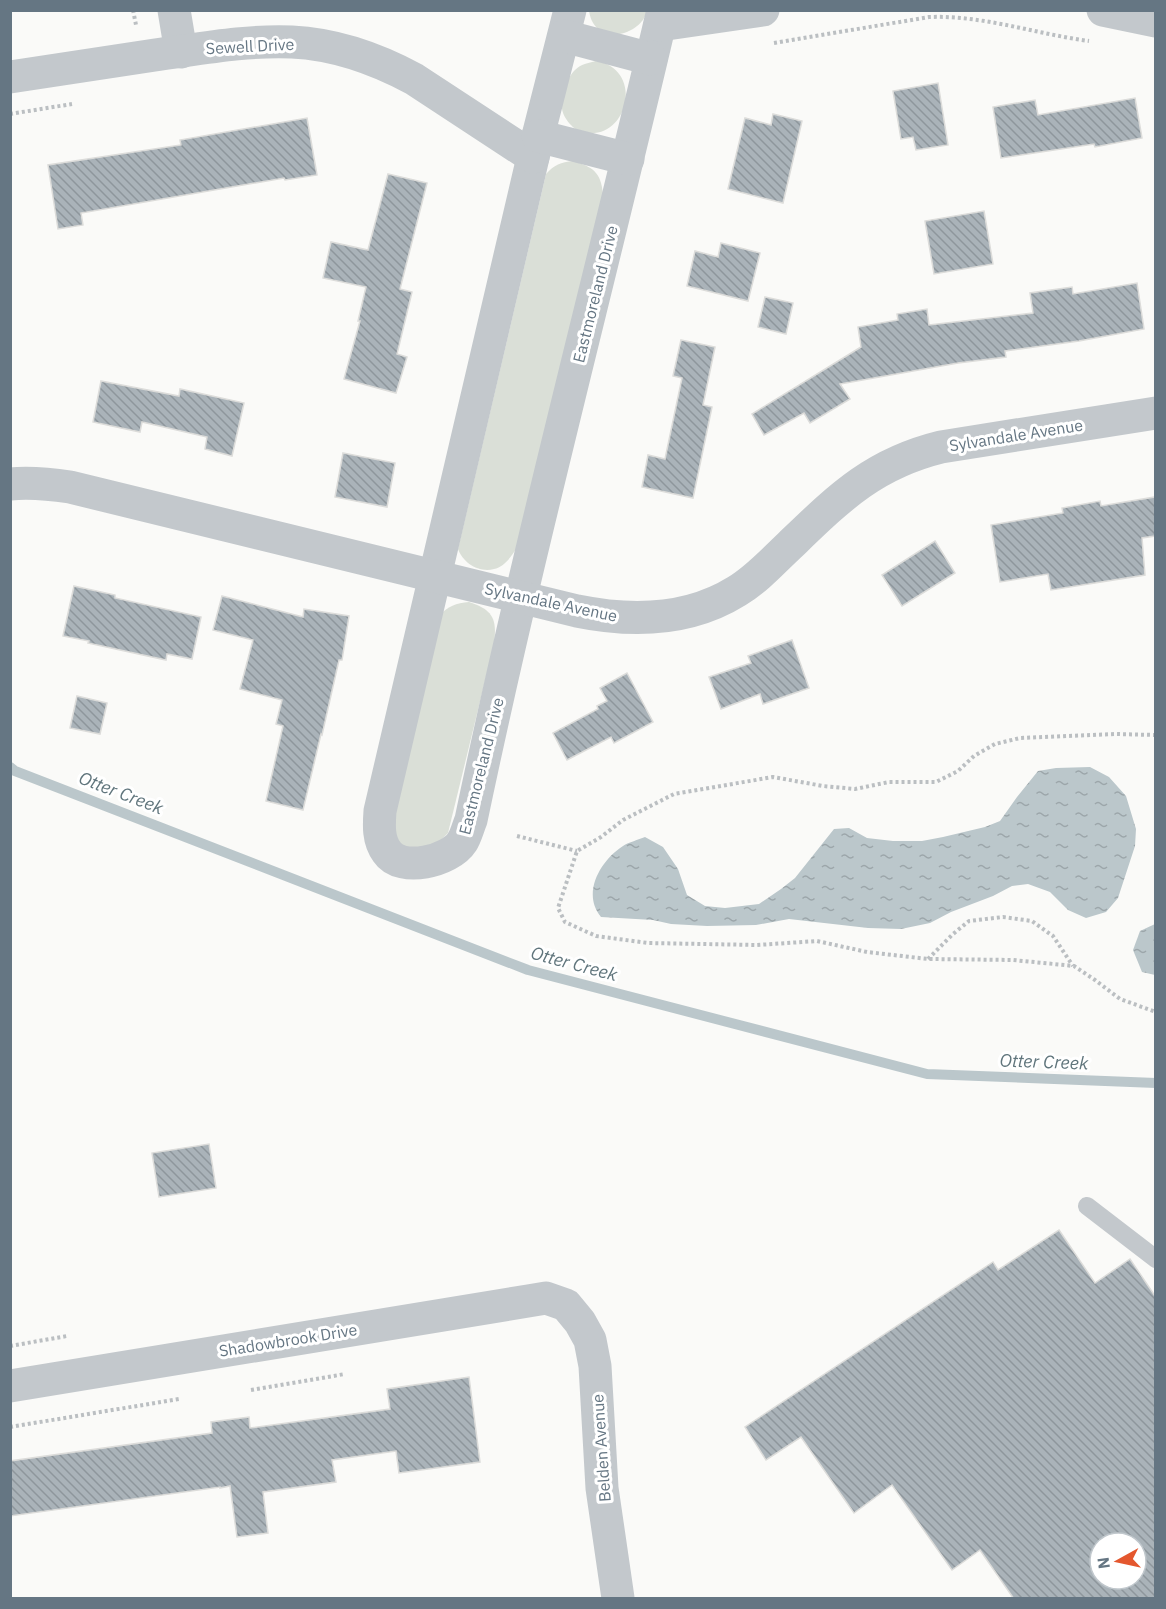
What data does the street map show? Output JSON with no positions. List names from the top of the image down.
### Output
{
  "streets": {
    "street": [
      "Sewell Drive",
      "Eastmoreland Drive",
      "Sylvandale Avenue",
      "Shadowbrook Drive",
      "Belden Avenue"
    ]
  },
  "crossings": [
    ["Sewell Drive", "Eastmoreland Drive"],
    ["Eastmoreland Drive", "Sylvandale Avenue"],
    ["Shadowbrook Drive", "Belden Avenue"]
  ],
  "water": ["Otter Creek"],
  "north": "left"
}
